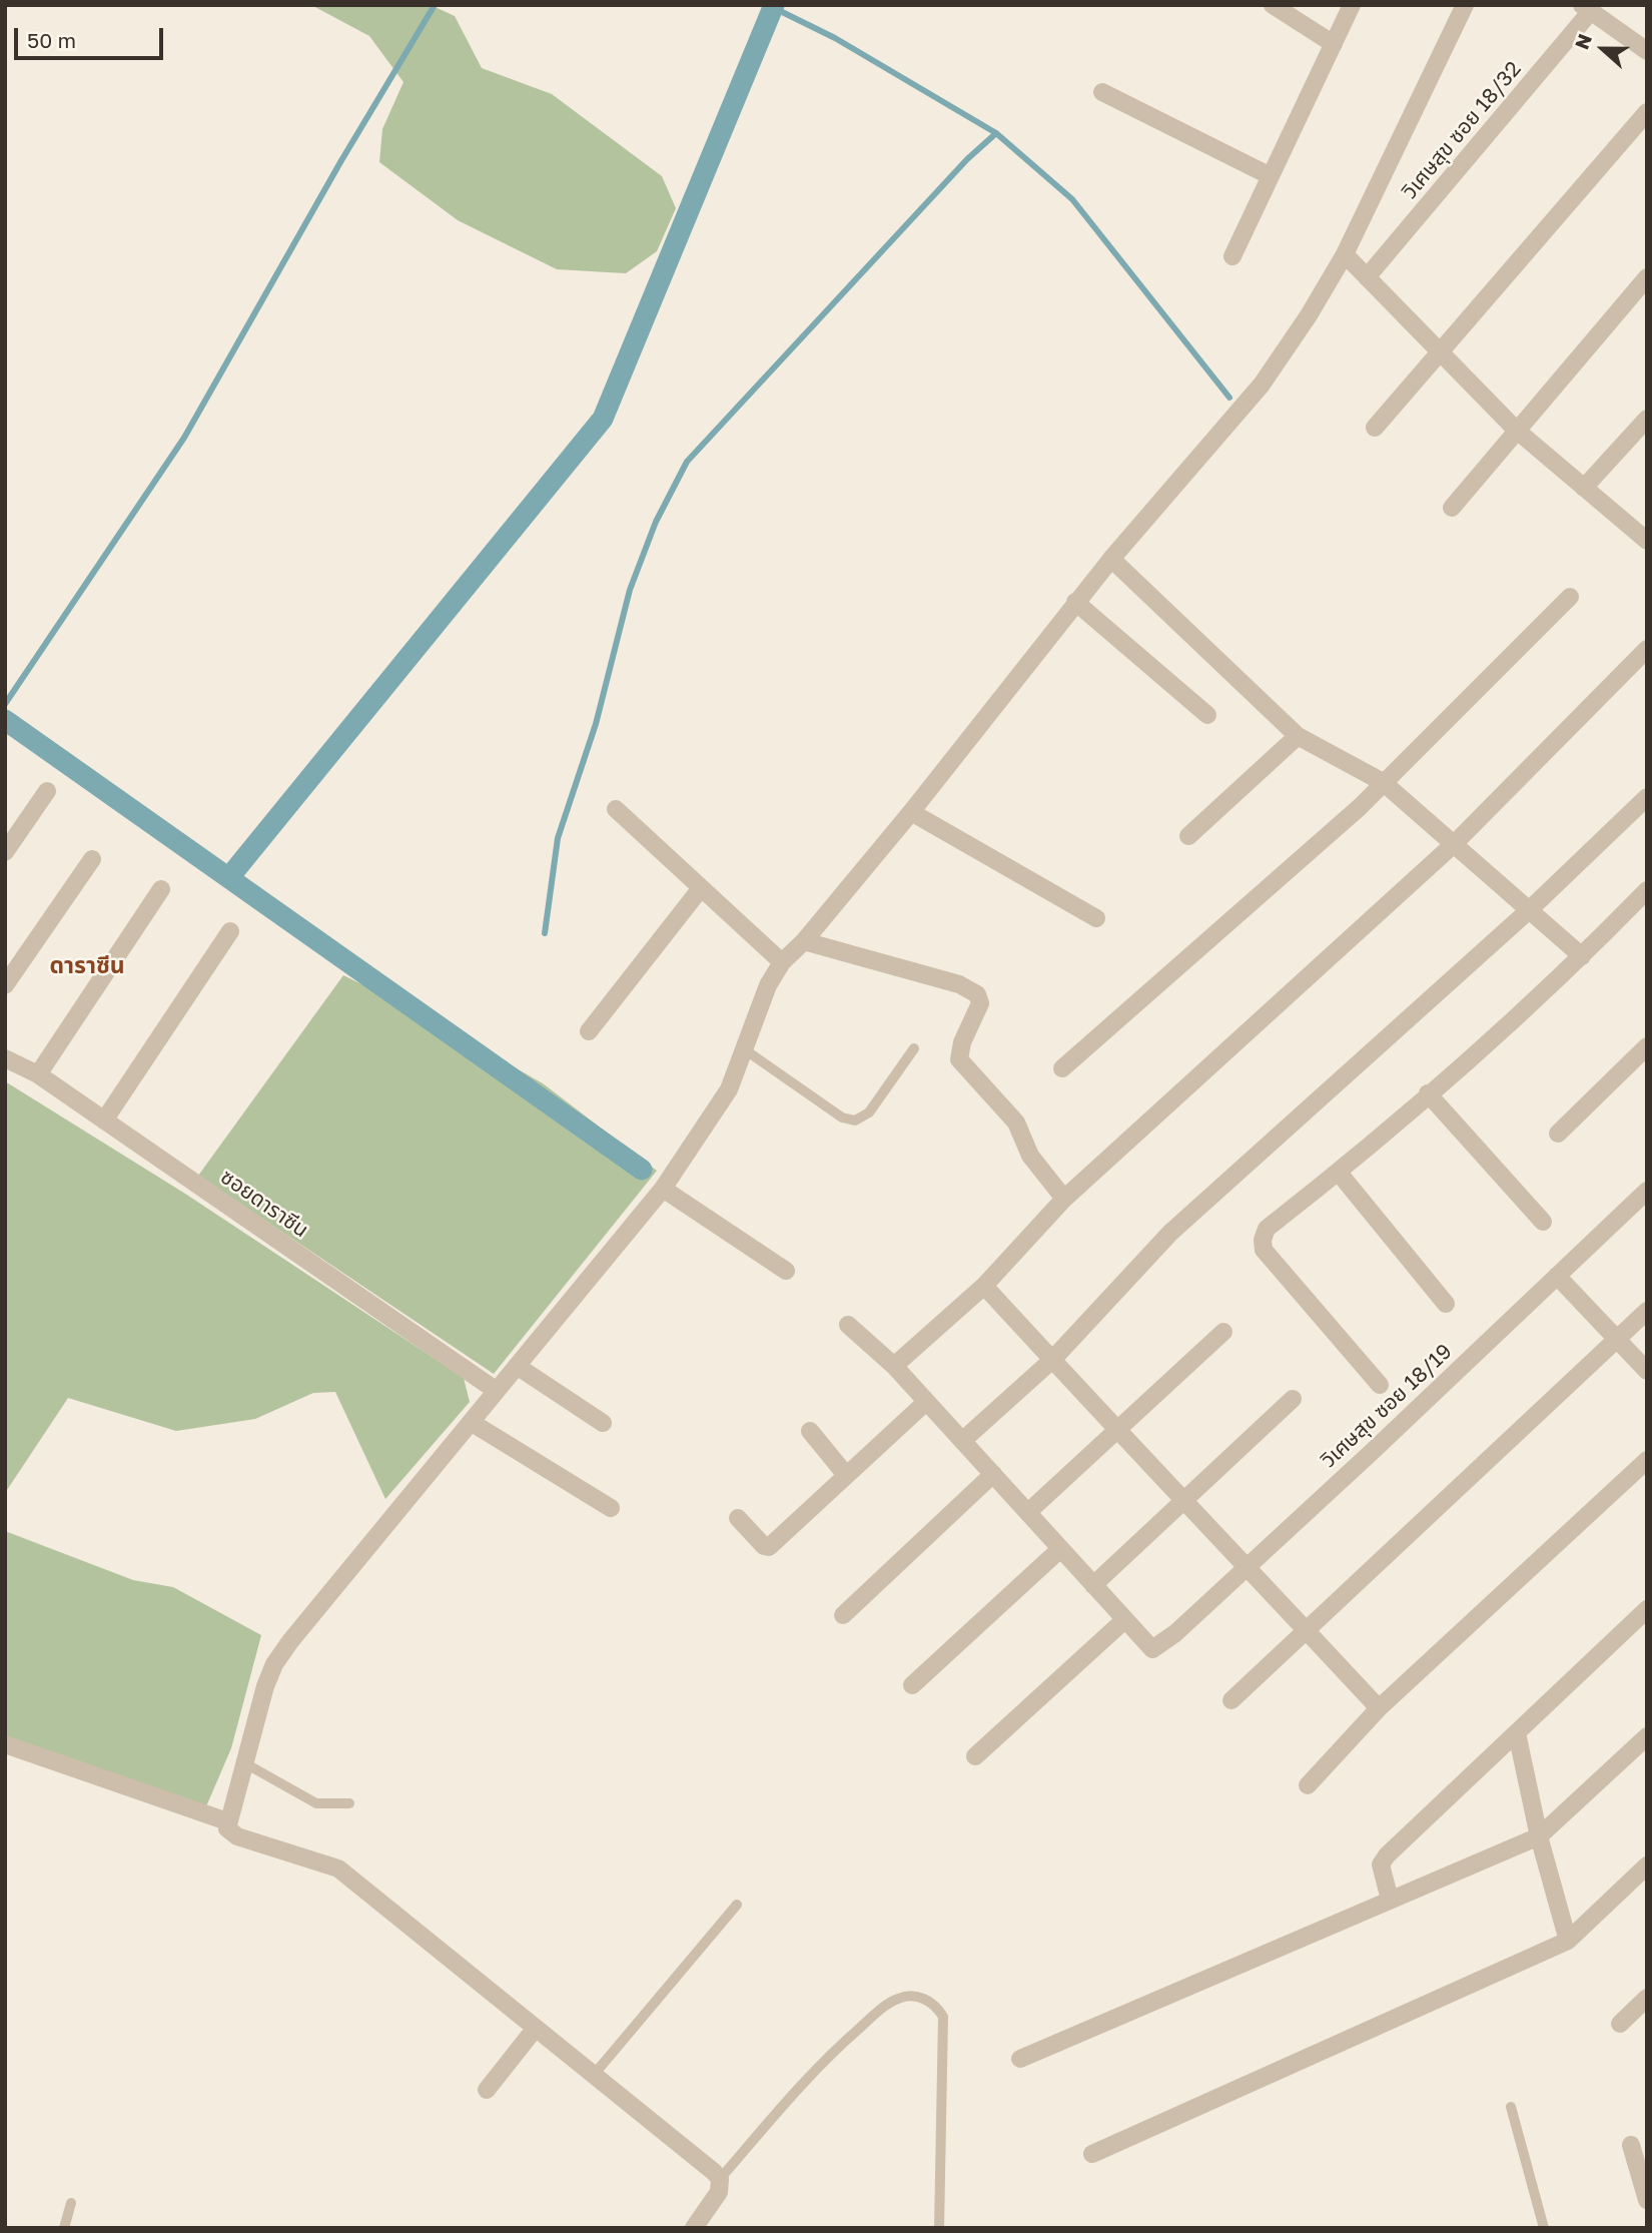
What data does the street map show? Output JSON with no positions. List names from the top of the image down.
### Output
{
  "streets": {
    "street": ["วิเศษสุข ซอย 18/32", "ซอยดาราซีน", "วิเศษสุข ซอย 18/19"]
  },
  "districts": ["ดาราซีน"],
  "scale_bar": "50 m",
  "north": "left"
}
